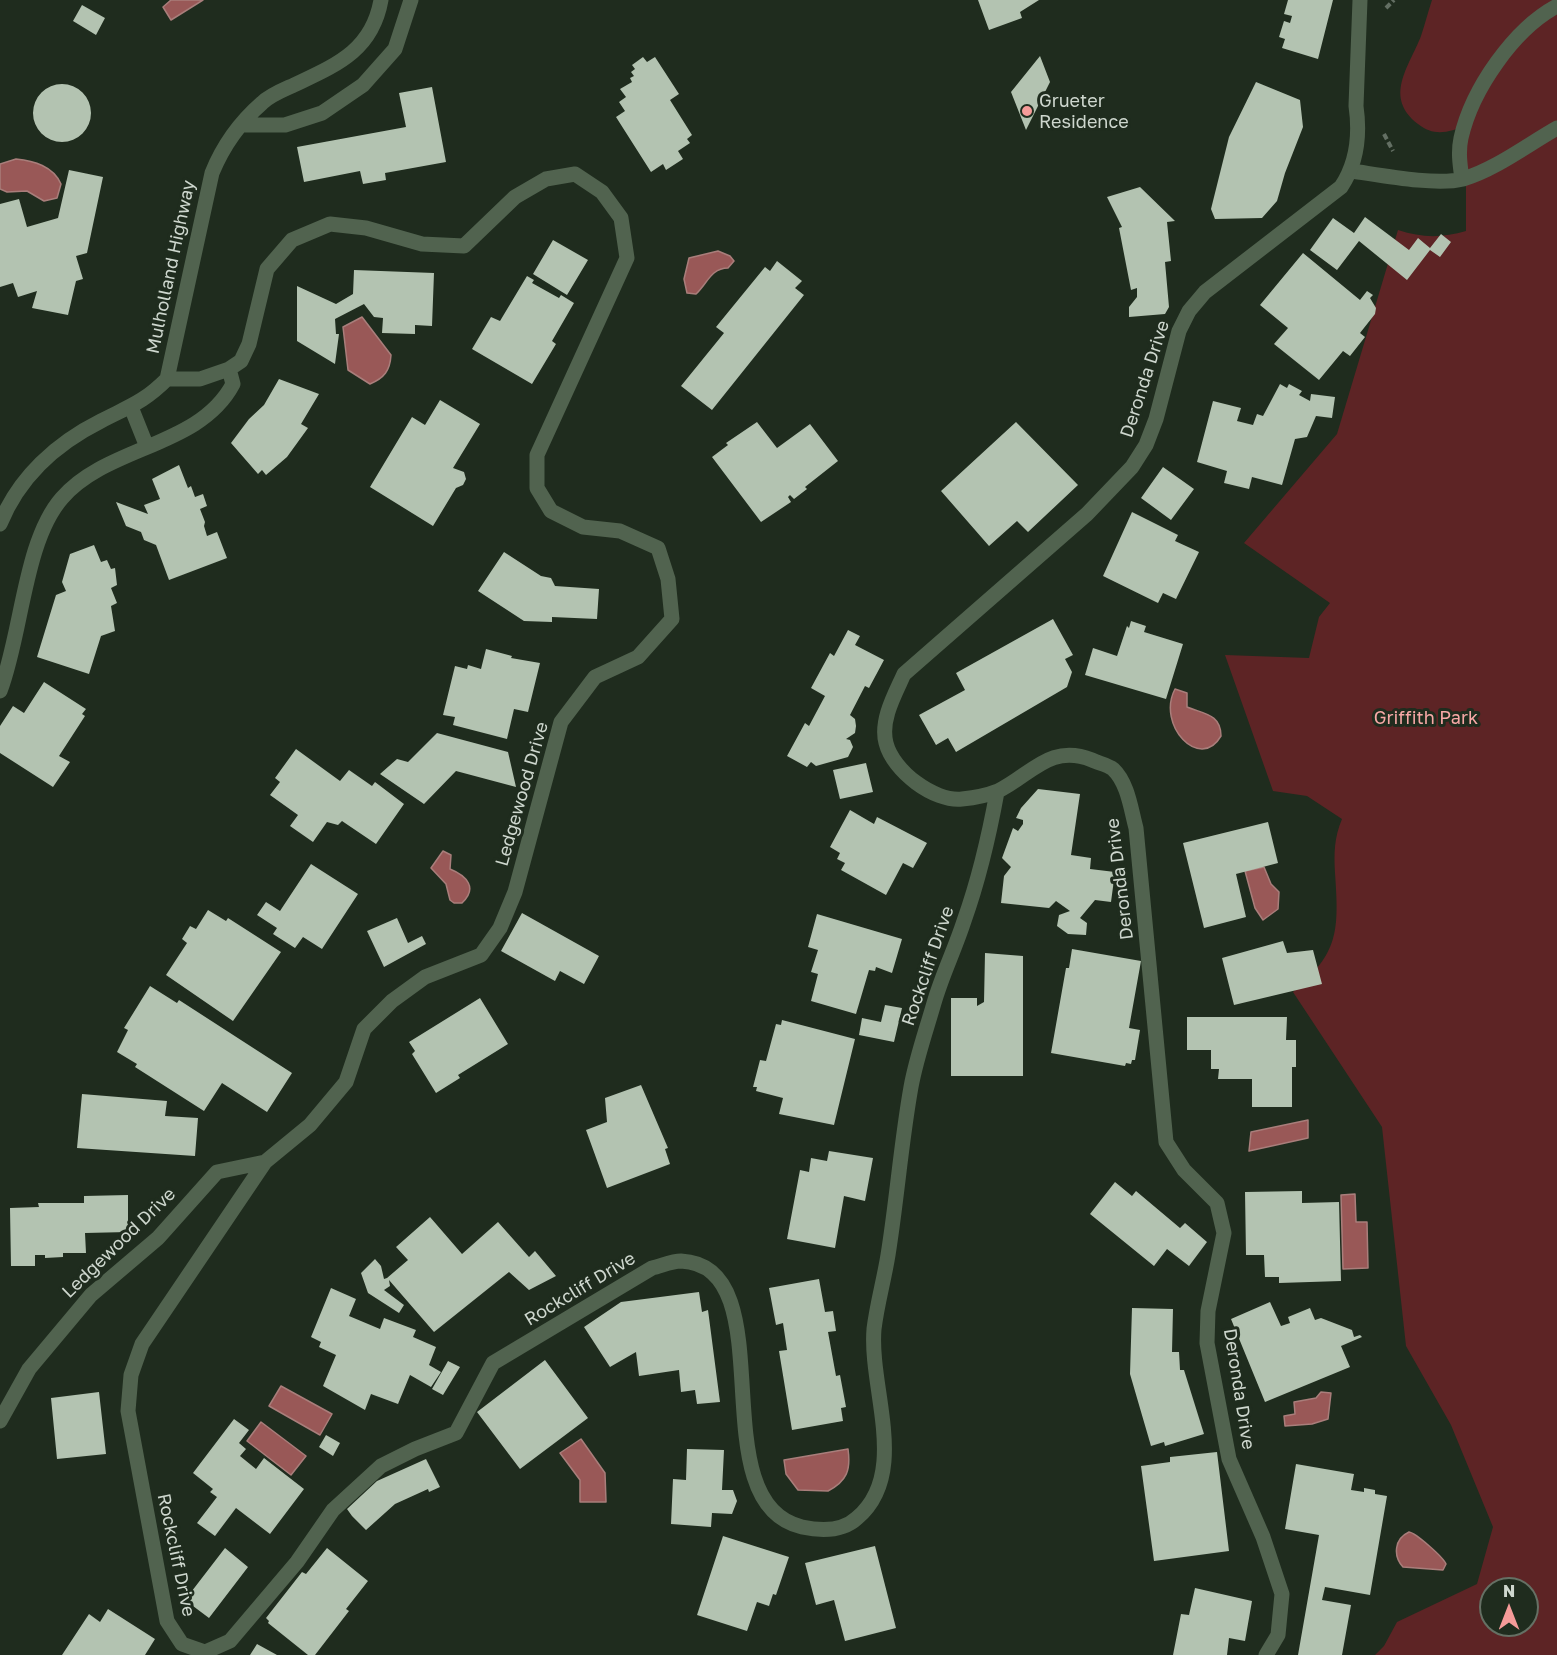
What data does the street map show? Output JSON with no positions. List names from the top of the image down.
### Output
{
  "streets": {
    "street": [
      "Mulholland Highway",
      "Deronda Drive",
      "Ledgewood Drive",
      "Rockcliff Drive"
    ]
  },
  "crossings": [
    ["Deronda Drive", "Rockcliff Drive"],
    ["Ledgewood Drive", "Rockcliff Drive"]
  ],
  "parks": ["Griffith Park"],
  "places": ["Grueter Residence"],
  "north": "top"
}
